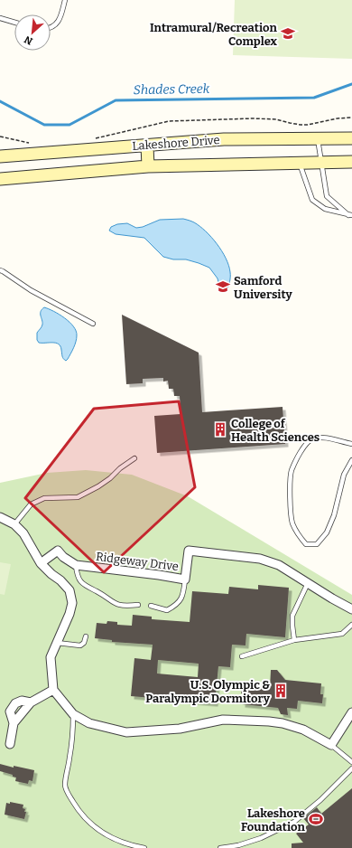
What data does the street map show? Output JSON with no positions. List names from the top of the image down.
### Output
{
  "streets": {
    "main road": ["Lakeshore Drive"],
    "street": ["Ridgeway Drive"]
  },
  "water": ["Shades Creek"],
  "places": {
    "school or university": ["Intramural/Recreation Complex", "Samford University"],
    "building": ["College of Health Sciences", "U.S. Olympic & Paralympic Dormitory"],
    "sports": ["Lakeshore Foundation"]
  },
  "north": "bottom left"
}
